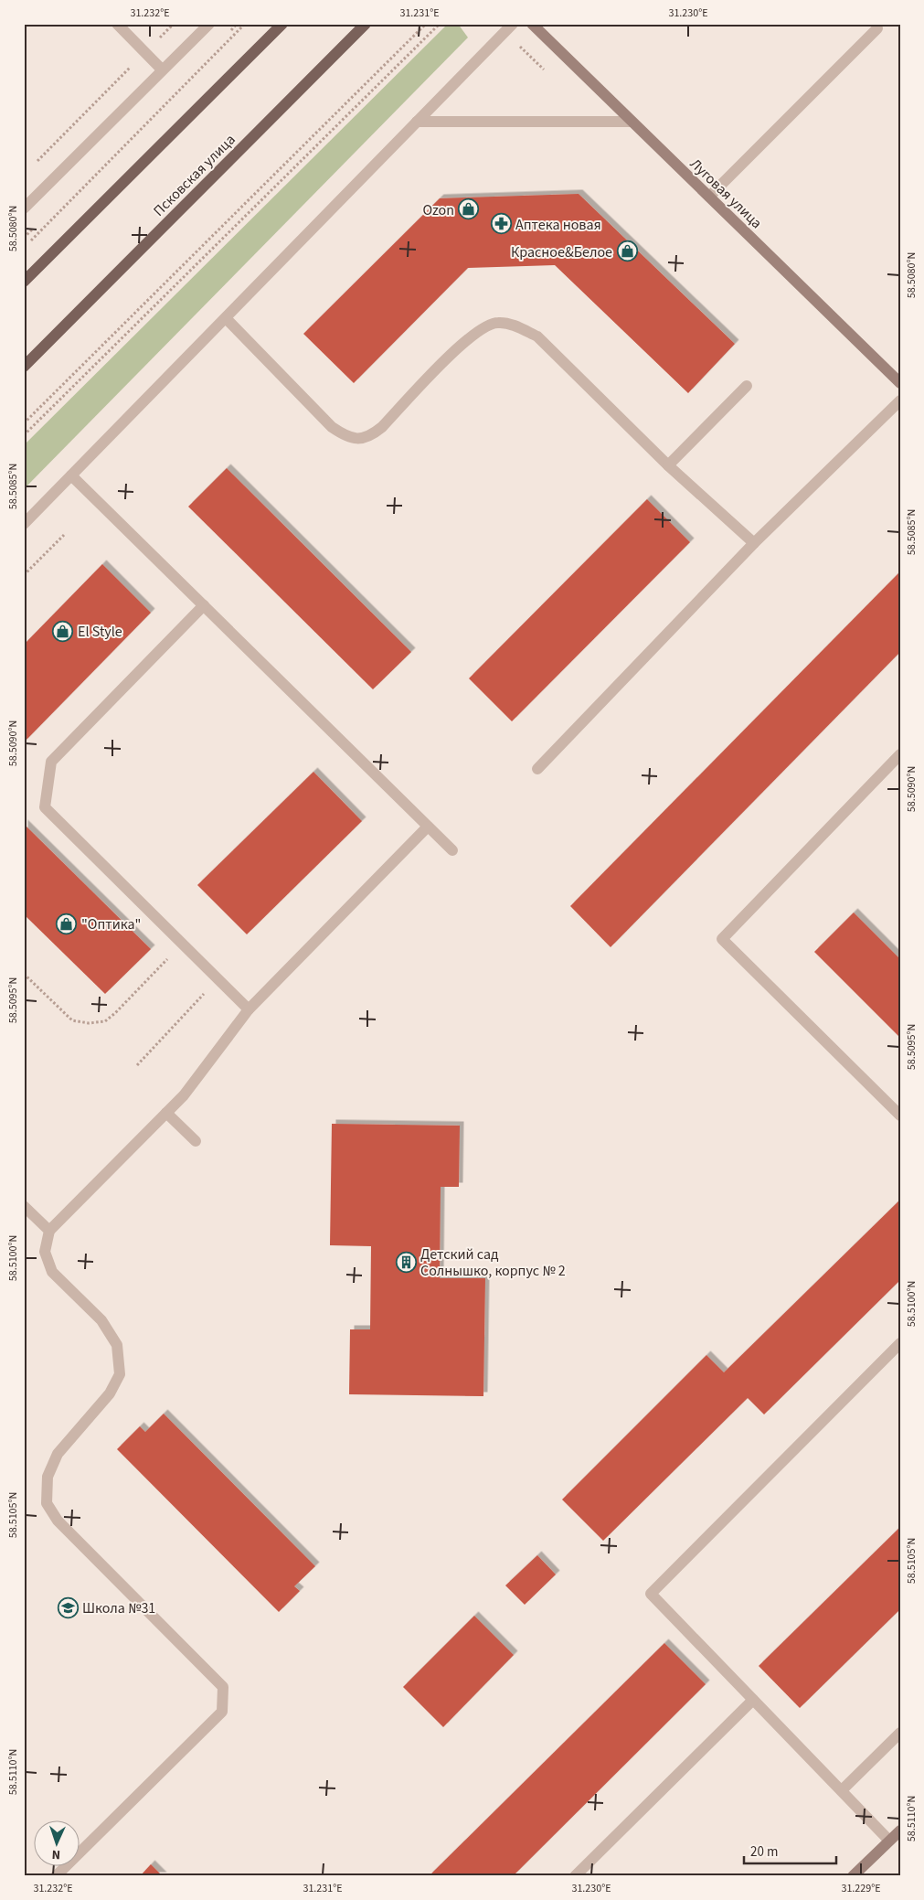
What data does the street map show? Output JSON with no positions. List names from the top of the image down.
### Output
{
  "streets": {
    "main road": ["Псковская улица", "Луговая улица"]
  },
  "places": {
    "shop": [
      "Ozon",
      "Красное&Белое",
      "El Style",
      "\"Оптика\""
    ],
    "pharmacy": ["Аптека новая"],
    "building": ["Детский сад Солнышко, корпус № 2"],
    "school or university": ["Школа №31"]
  },
  "scale_bar": "20 m",
  "north": "bottom",
  "coordinates": [
    "31.232°E",
    "31.231°E",
    "31.230°E",
    "58.5080°N",
    "58.5085°N",
    "58.5090°N",
    "58.5095°N",
    "58.5100°N",
    "58.5105°N",
    "58.5110°N",
    "31.229°E"
  ]
}
